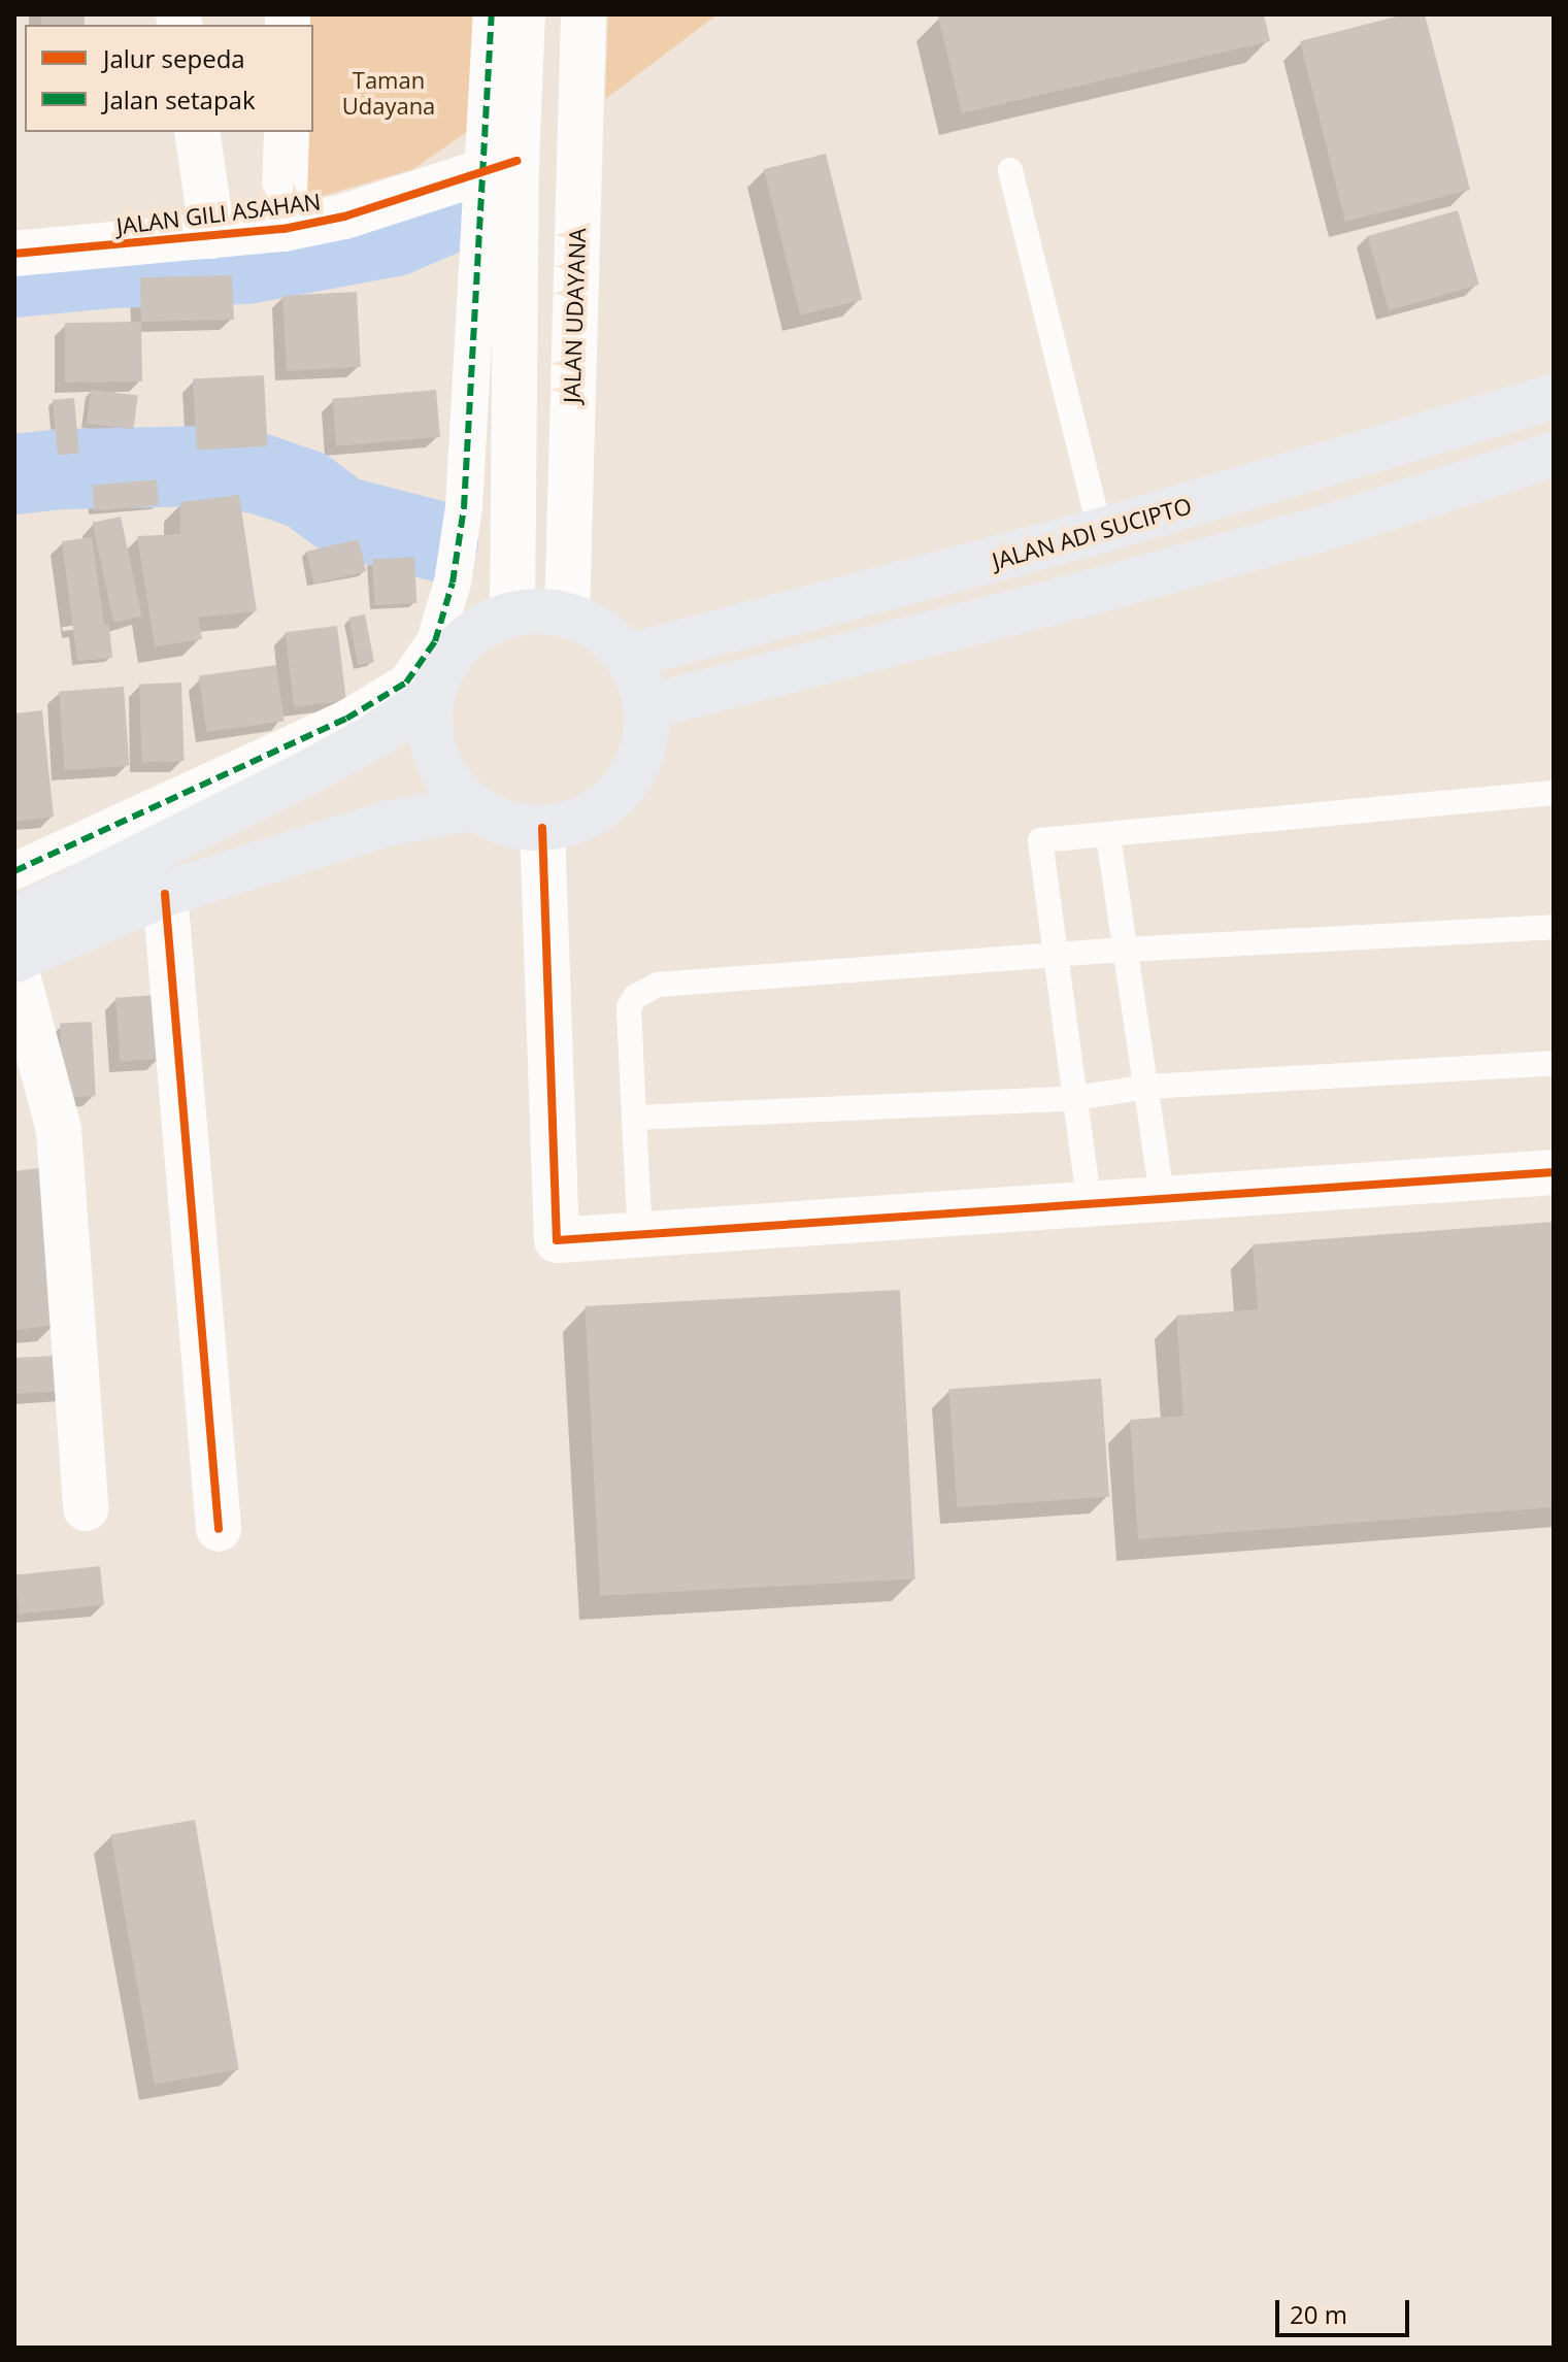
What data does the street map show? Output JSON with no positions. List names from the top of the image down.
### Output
{
  "streets": {
    "highway": ["JALAN ADI SUCIPTO"],
    "street": ["JALAN GILI ASAHAN", "JALAN UDAYANA"]
  },
  "crossings": [
    ["JALAN UDAYANA", "JALAN ADI SUCIPTO"]
  ],
  "parks": ["Taman Udayana"],
  "legend": ["Jalur sepeda", "Jalan setapak"],
  "scale_bar": "20 m"
}
